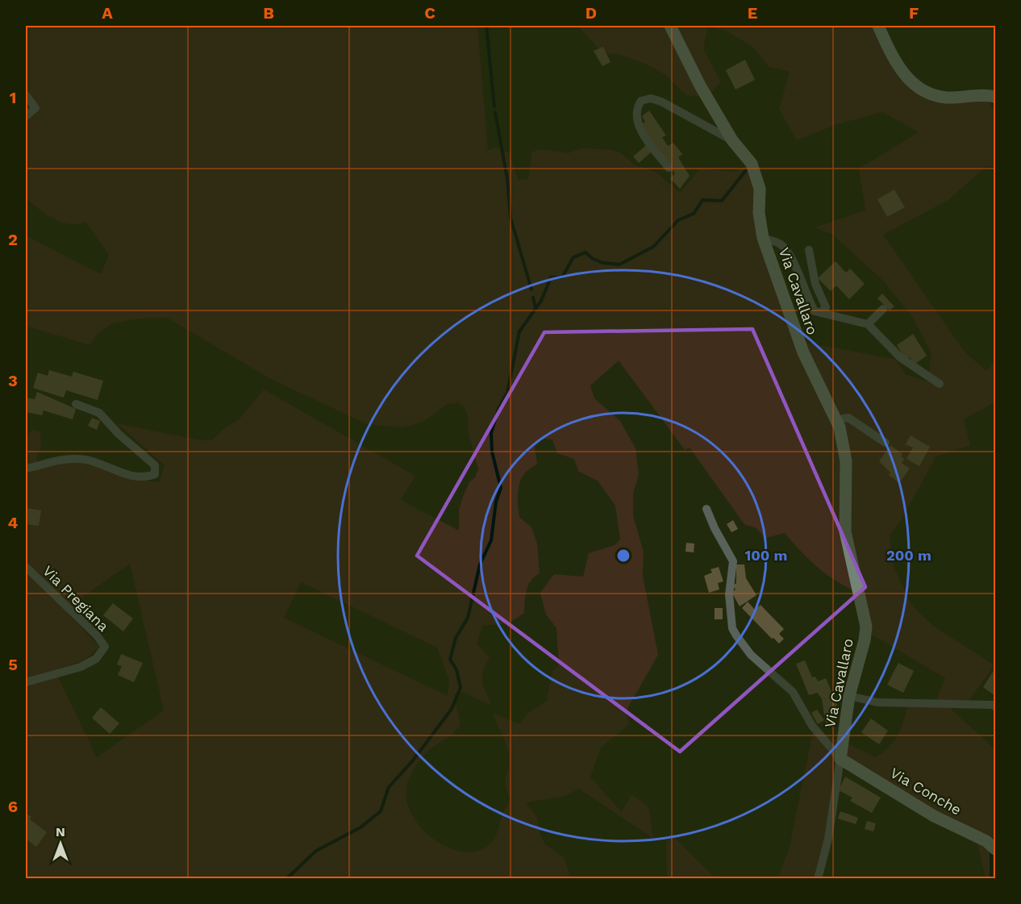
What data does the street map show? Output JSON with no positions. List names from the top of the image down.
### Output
{
  "streets": {
    "street": ["Via Cavallaro", "Via Pregiana", "Via Conche"]
  },
  "crossings": [
    ["Via Cavallaro", "Via Conche"]
  ],
  "north": "top",
  "grid": {
    "columns": [
      "A",
      "B",
      "C",
      "D",
      "E",
      "F"
    ],
    "rows": [
      "1",
      "2",
      "3",
      "4",
      "5",
      "6"
    ]
  },
  "rings": ["100 m", "200 m"]
}
